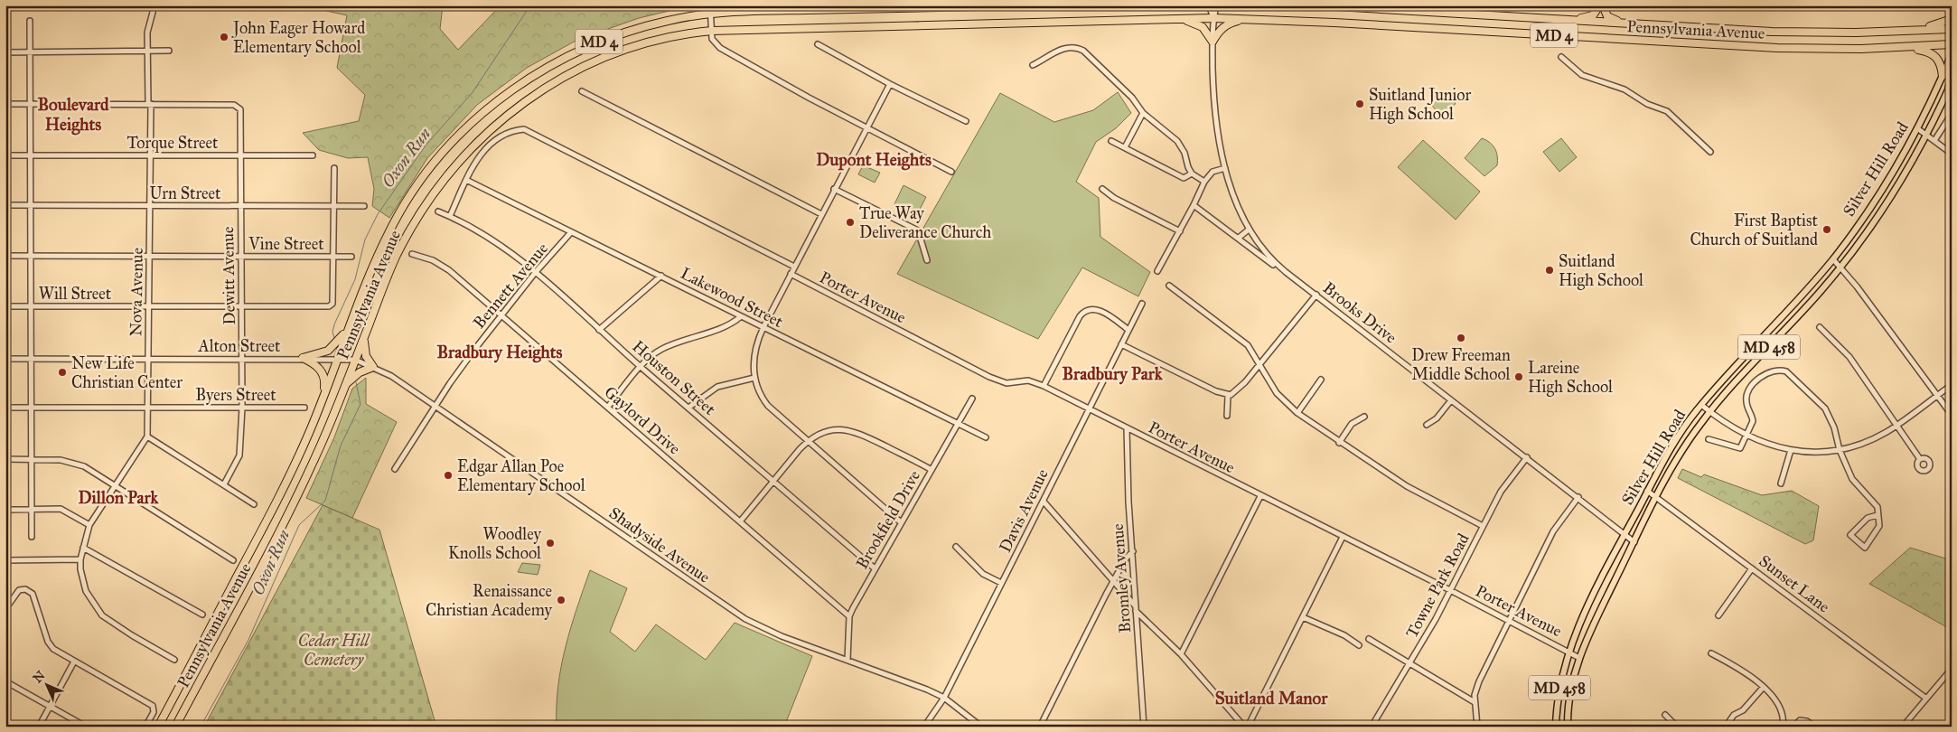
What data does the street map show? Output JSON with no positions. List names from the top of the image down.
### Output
{
  "streets": {
    "highway": ["Pennsylvania Avenue", "MD 4"],
    "main road": ["Silver Hill Road", "MD 458"],
    "street": [
      "Torque Street",
      "Urn Street",
      "Vine Street",
      "Dewitt Avenue",
      "Bennett Avenue",
      "Nova Avenue",
      "Will Street",
      "Lakewood Street",
      "Porter Avenue",
      "Brooks Drive",
      "Alton Street",
      "Houston Street",
      "Byers Street",
      "Gaylord Drive",
      "Davis Avenue",
      "Brookfield Drive",
      "Shadyside Avenue",
      "Bromley Avenue",
      "Sunset Lane",
      "Towne Park Road"
    ]
  },
  "crossings": [
    ["Pennsylvania Avenue", "Brooks Drive"],
    ["Pennsylvania Avenue", "Alton Street"],
    ["Pennsylvania Avenue", "Shadyside Avenue"],
    ["Torque Street", "Dewitt Avenue"],
    ["Torque Street", "Nova Avenue"],
    ["Silver Hill Road", "Porter Avenue"],
    ["Silver Hill Road", "Brooks Drive"],
    ["Silver Hill Road", "Sunset Lane"],
    ["Urn Street", "Dewitt Avenue"],
    ["Urn Street", "Nova Avenue"],
    ["Vine Street", "Dewitt Avenue"],
    ["Vine Street", "Nova Avenue"],
    ["Vine Street", "Will Street"],
    ["Dewitt Avenue", "Nova Avenue"],
    ["Dewitt Avenue", "Will Street"],
    ["Dewitt Avenue", "Alton Street"],
    ["Dewitt Avenue", "Byers Street"],
    ["Bennett Avenue", "Lakewood Street"],
    ["Bennett Avenue", "Houston Street"],
    ["Bennett Avenue", "Gaylord Drive"],
    ["Bennett Avenue", "Shadyside Avenue"],
    ["Nova Avenue", "Will Street"],
    ["Nova Avenue", "Alton Street"],
    ["Nova Avenue", "Byers Street"],
    ["Lakewood Street", "Brookfield Drive"],
    ["Porter Avenue", "Davis Avenue"],
    ["Porter Avenue", "Bromley Avenue"],
    ["Porter Avenue", "Towne Park Road"],
    ["Brooks Drive", "Towne Park Road"],
    ["Alton Street", "Shadyside Avenue"],
    ["Houston Street", "Brookfield Drive"],
    ["Gaylord Drive", "Brookfield Drive"],
    ["Davis Avenue", "Shadyside Avenue"],
    ["Brookfield Drive", "Shadyside Avenue"]
  ],
  "districts": [
    "Boulevard Heights",
    "Dupont Heights",
    "Bradbury Heights",
    "Bradbury Park",
    "Dillon Park",
    "Suitland Manor"
  ],
  "water": ["Oxon Run"],
  "parks": ["Cedar Hill Cemetery"],
  "places": [
    "John Eager Howard Elementary School",
    "Suitland Junior High School",
    "True Way Deliverance Church",
    "First Baptist Church of Suitland",
    "Suitland High School",
    "Drew Freeman Middle School",
    "New Life Christian Center",
    "Lareine High School",
    "Edgar Allan Poe Elementary School",
    "Woodley Knolls School",
    "Renaissance Christian Academy"
  ],
  "north": "top left"
}
